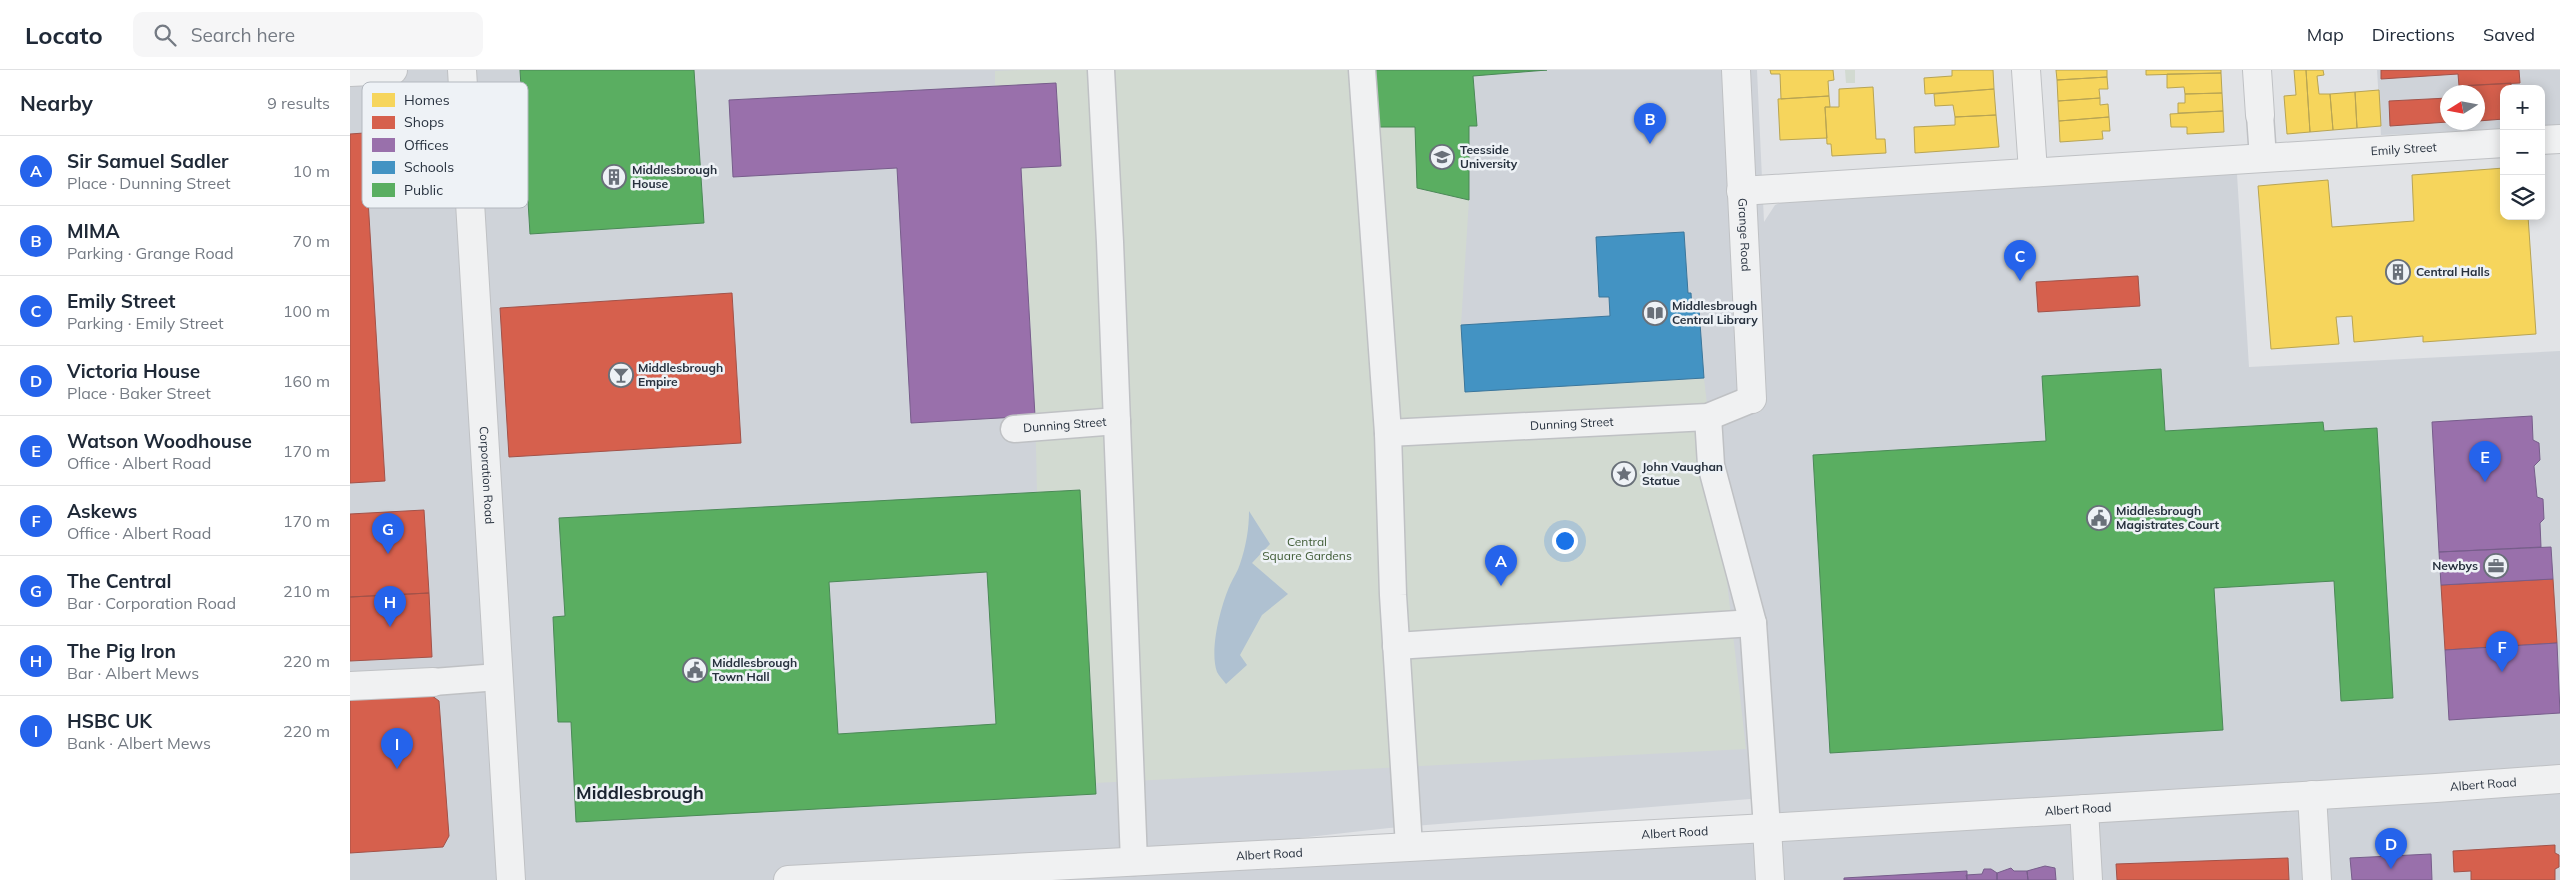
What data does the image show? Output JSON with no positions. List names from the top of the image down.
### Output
{
  "streets": {
    "street": [
      "Emily Street",
      "Grange Road",
      "Dunning Street",
      "Corporation Road",
      "Albert Road"
    ]
  },
  "crossings": [
    ["Emily Street", "Grange Road"],
    ["Grange Road", "Dunning Street"]
  ],
  "districts": ["Middlesbrough"],
  "parks": ["Central Square Gardens"],
  "places": {
    "school or university": ["Teesside University"],
    "building": ["Middlesbrough House", "Central Halls"],
    "library": ["Middlesbrough Central Library"],
    "bar": ["Middlesbrough Empire"],
    "place": ["John Vaughan Statue"],
    "public building": ["Middlesbrough Magistrates Court", "Middlesbrough Town Hall"],
    "office": ["Newbys"]
  },
  "legend": [
    "Homes",
    "Shops",
    "Offices",
    "Schools",
    "Public"
  ],
  "north": "left",
  "page": {
    "header": "Locato",
    "search": "Search here",
    "nav": ["Map", "Directions", "Saved"],
    "heading": ["Nearby", "9 results"],
    "map_buttons": ["+", "−"],
    "pins": [
      "B",
      "C",
      "E",
      "G",
      "A",
      "H",
      "F",
      "I",
      "D"
    ],
    "list": [
      {
        "mark": "A",
        "name": "Sir Samuel Sadler",
        "note": "Place · Dunning Street",
        "value": "10 m"
      },
      {
        "mark": "B",
        "name": "MIMA",
        "note": "Parking · Grange Road",
        "value": "70 m"
      },
      {
        "mark": "C",
        "name": "Emily Street",
        "note": "Parking · Emily Street",
        "value": "100 m"
      },
      {
        "mark": "D",
        "name": "Victoria House",
        "note": "Place · Baker Street",
        "value": "160 m"
      },
      {
        "mark": "E",
        "name": "Watson Woodhouse",
        "note": "Office · Albert Road",
        "value": "170 m"
      },
      {
        "mark": "F",
        "name": "Askews",
        "note": "Office · Albert Road",
        "value": "170 m"
      },
      {
        "mark": "G",
        "name": "The Central",
        "note": "Bar · Corporation Road",
        "value": "210 m"
      },
      {
        "mark": "H",
        "name": "The Pig Iron",
        "note": "Bar · Albert Mews",
        "value": "220 m"
      },
      {
        "mark": "I",
        "name": "HSBC UK",
        "note": "Bank · Albert Mews",
        "value": "220 m"
      }
    ]
  }
}
